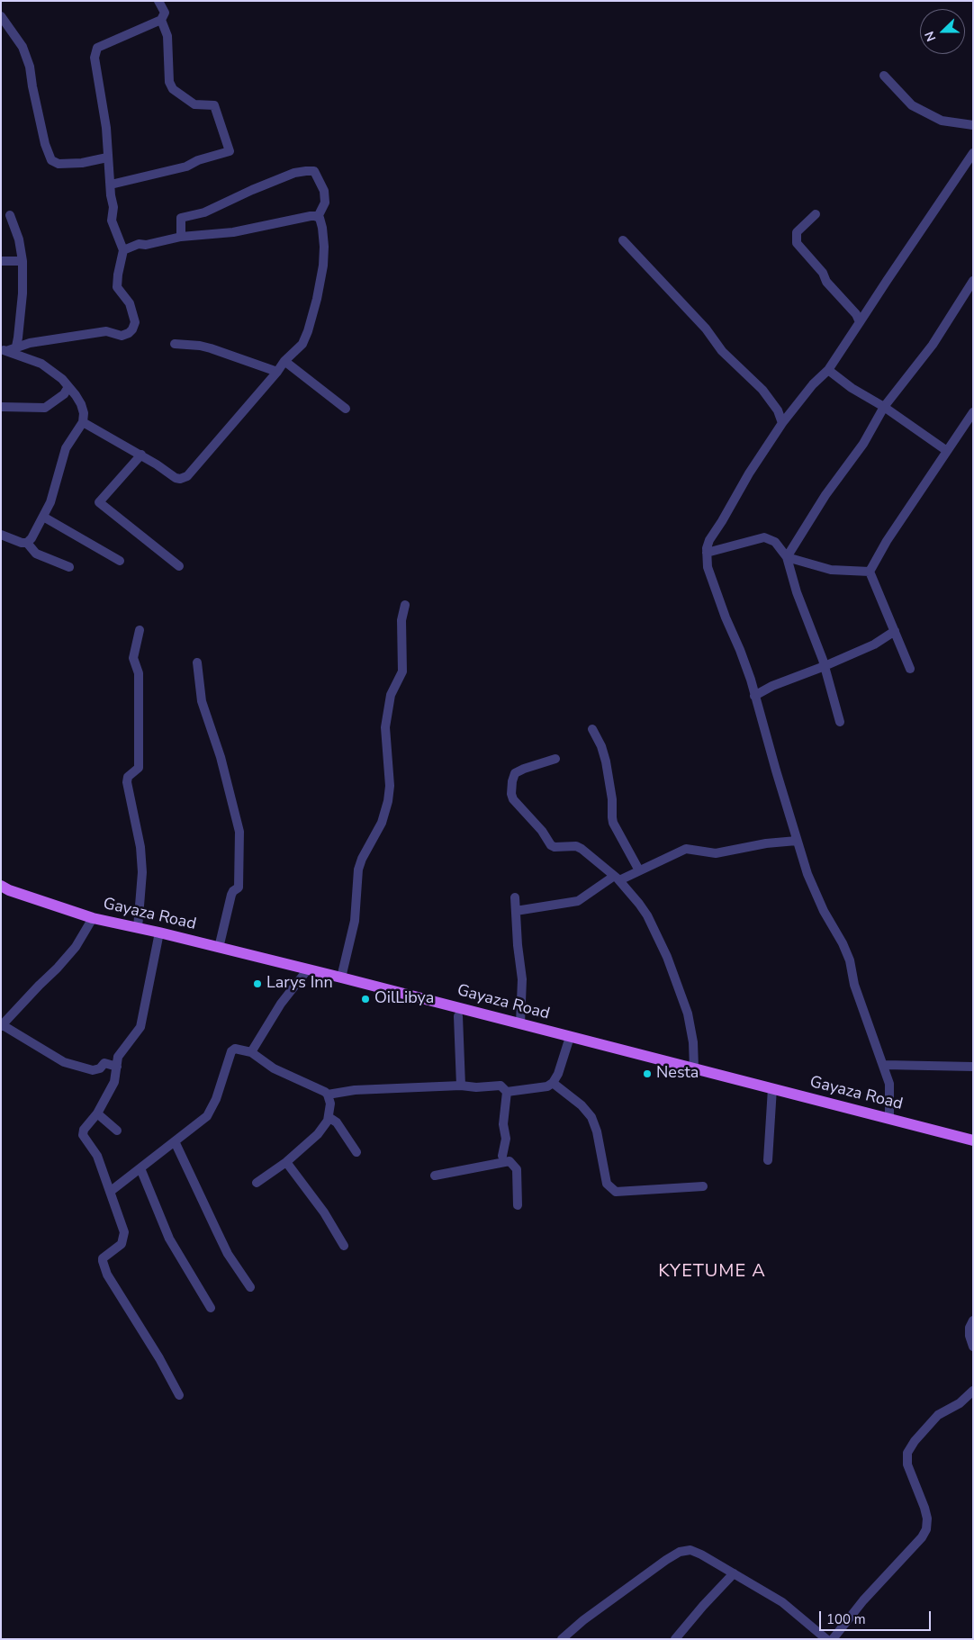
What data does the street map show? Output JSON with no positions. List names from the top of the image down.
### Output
{
  "streets": {
    "main road": ["Gayaza Road"]
  },
  "districts": ["KYETUME A"],
  "places": ["Larys Inn", "OilLibya", "Nesta"],
  "scale_bar": "100 m",
  "north": "left"
}
